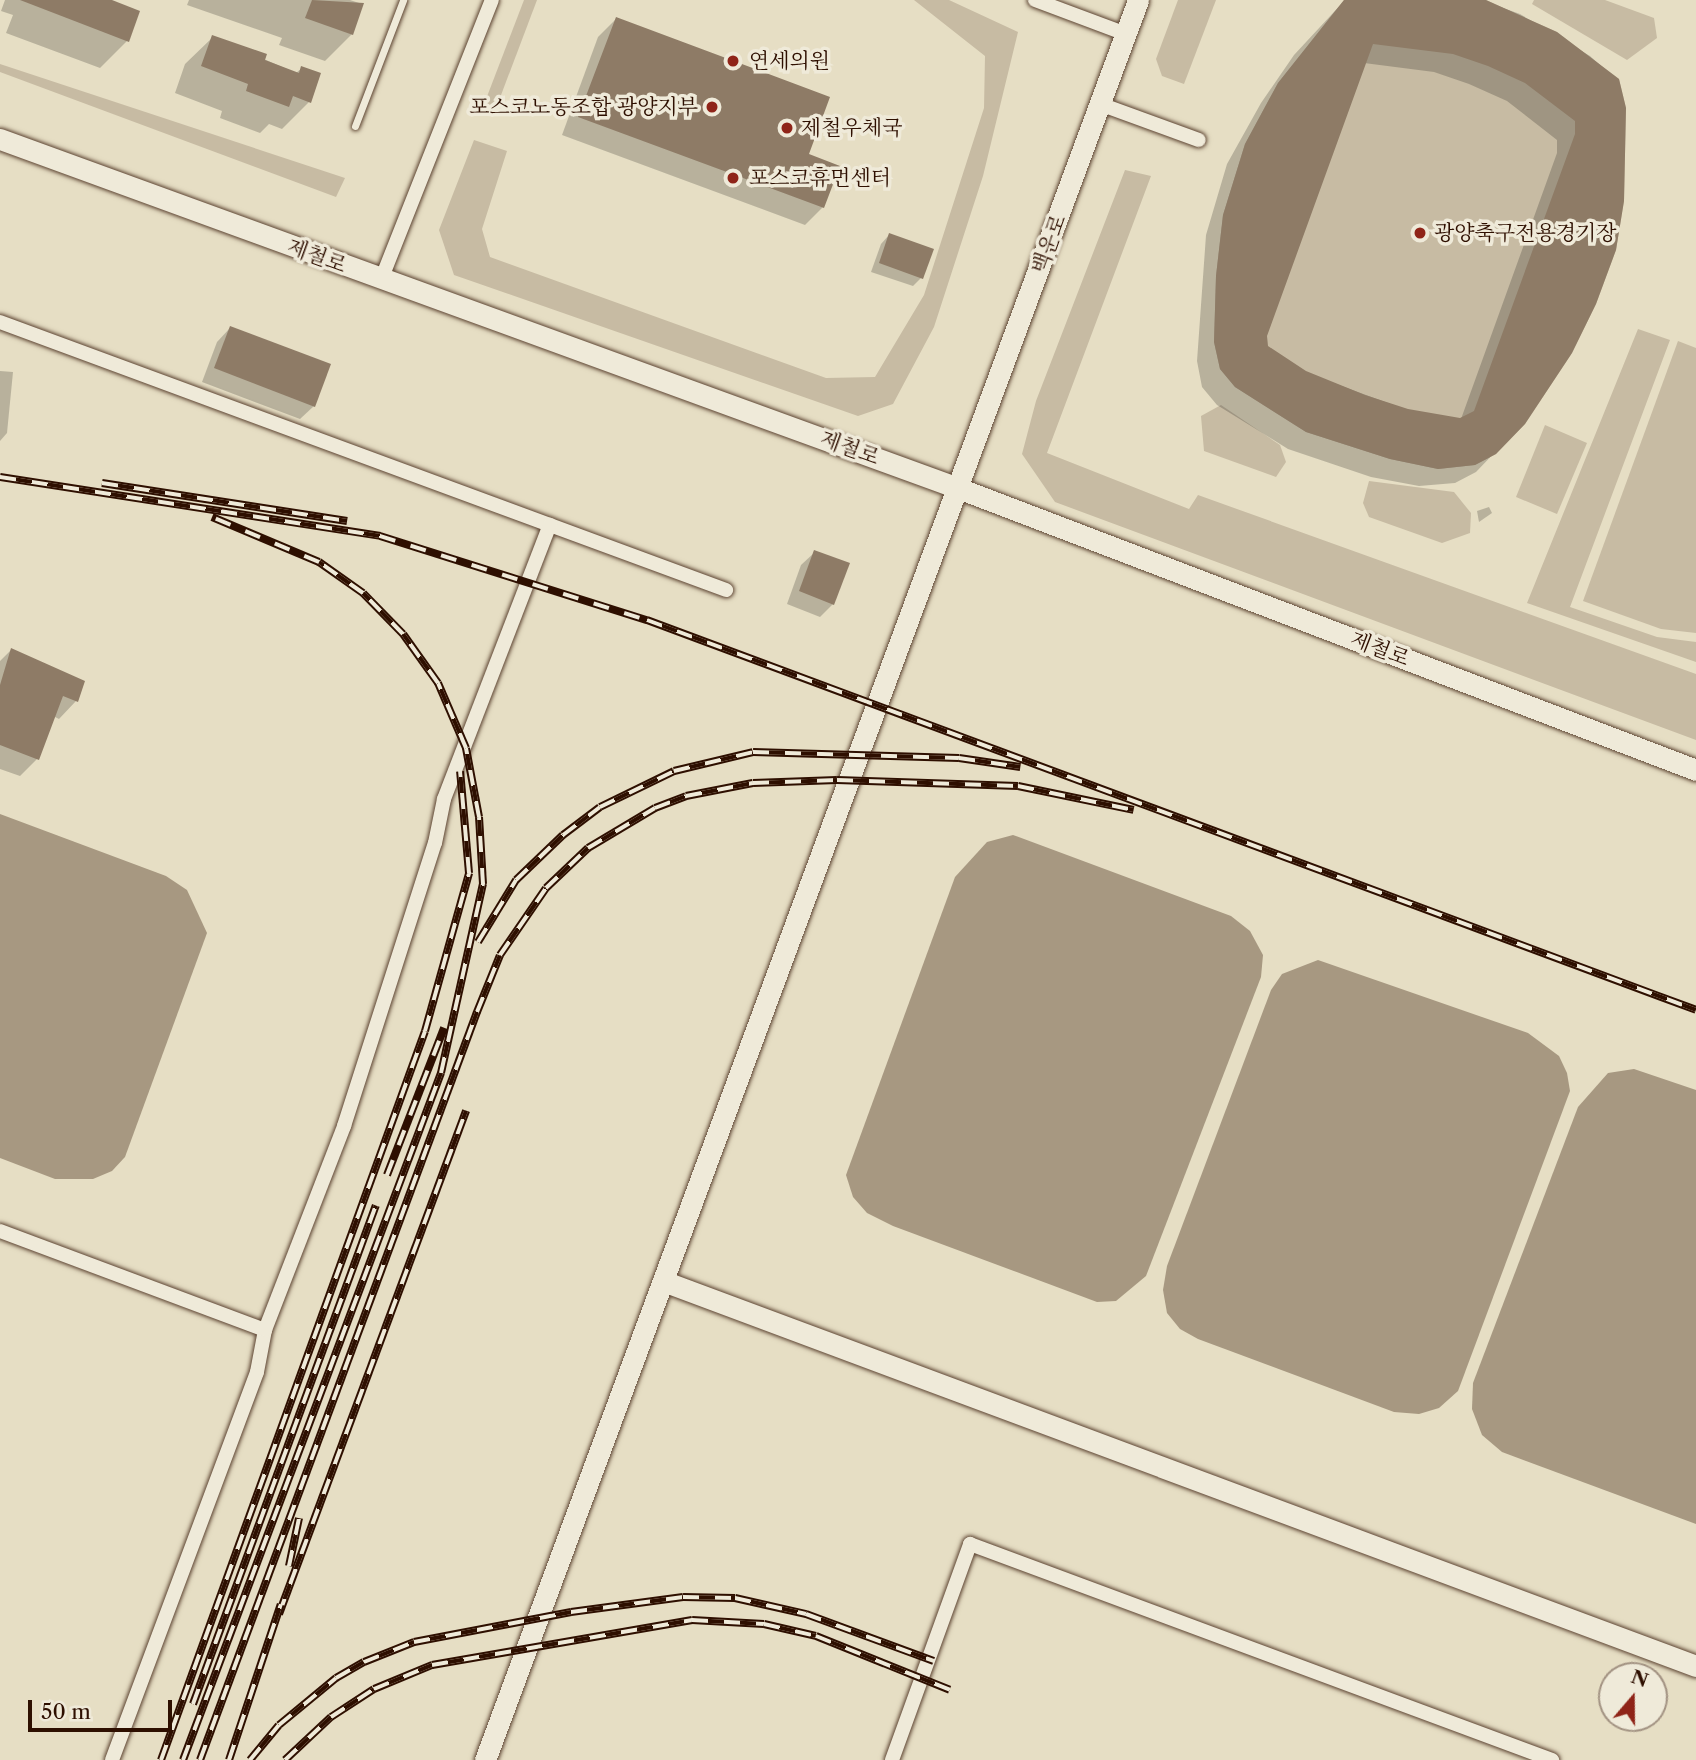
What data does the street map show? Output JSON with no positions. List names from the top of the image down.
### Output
{
  "streets": {
    "street": ["백운로", "제철로"]
  },
  "crossings": [
    ["백운로", "제철로"]
  ],
  "places": [
    "연세의원",
    "포스코노동조합 광양지부",
    "제철우체국",
    "포스코휴먼센터",
    "광양축구전용경기장"
  ],
  "scale_bar": "50 m",
  "north": "top"
}
